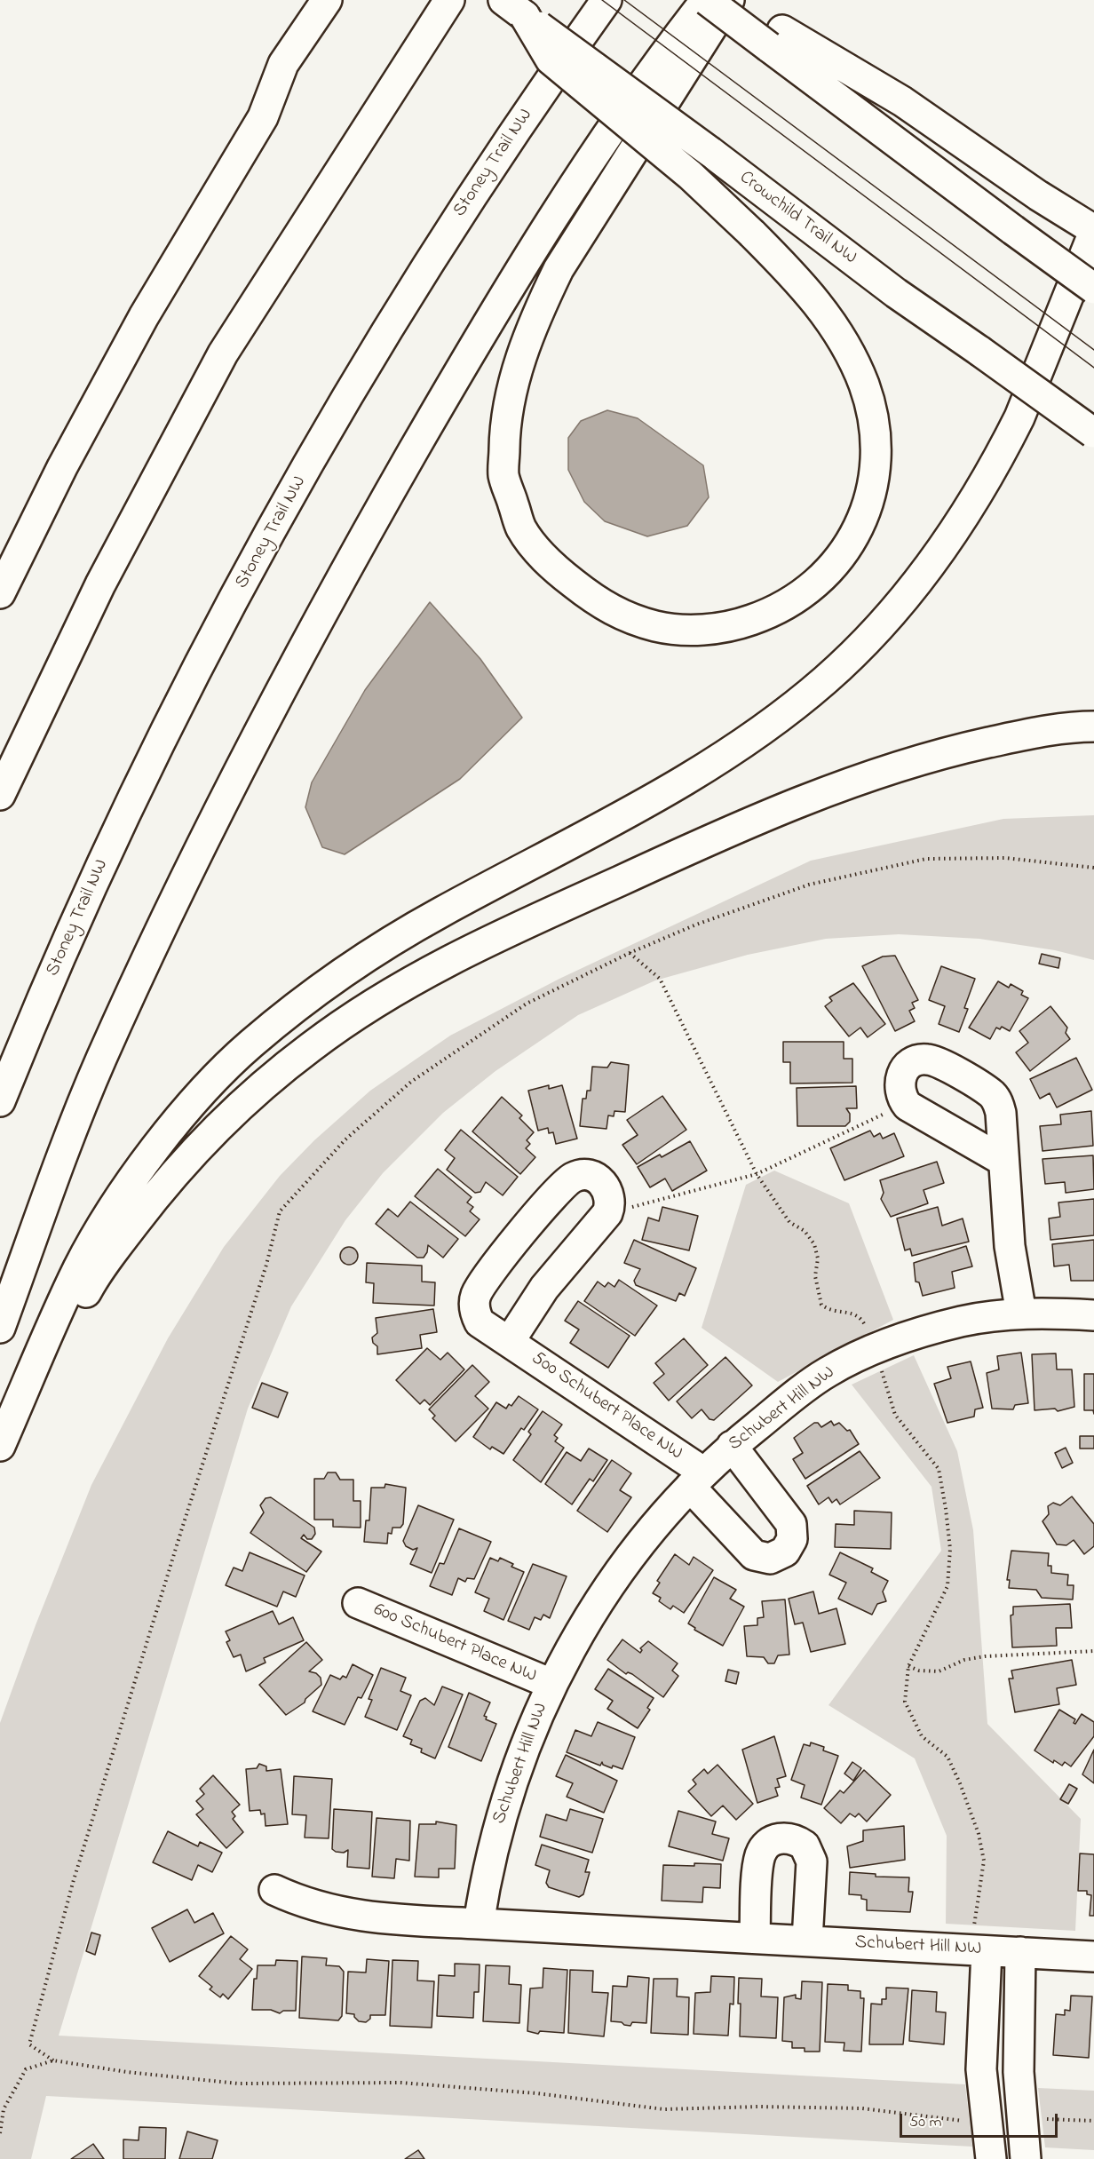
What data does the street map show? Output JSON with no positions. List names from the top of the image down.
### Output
{
  "streets": {
    "main road": [
      "Stoney Trail NW",
      "Crowchild Trail NW",
      "500 Schubert Place NW",
      "Schubert Hill NW",
      "600 Schubert Place NW"
    ]
  },
  "crossings": [
    ["500 Schubert Place NW", "Schubert Hill NW"],
    ["Schubert Hill NW", "600 Schubert Place NW"]
  ],
  "scale_bar": "50 m"
}
